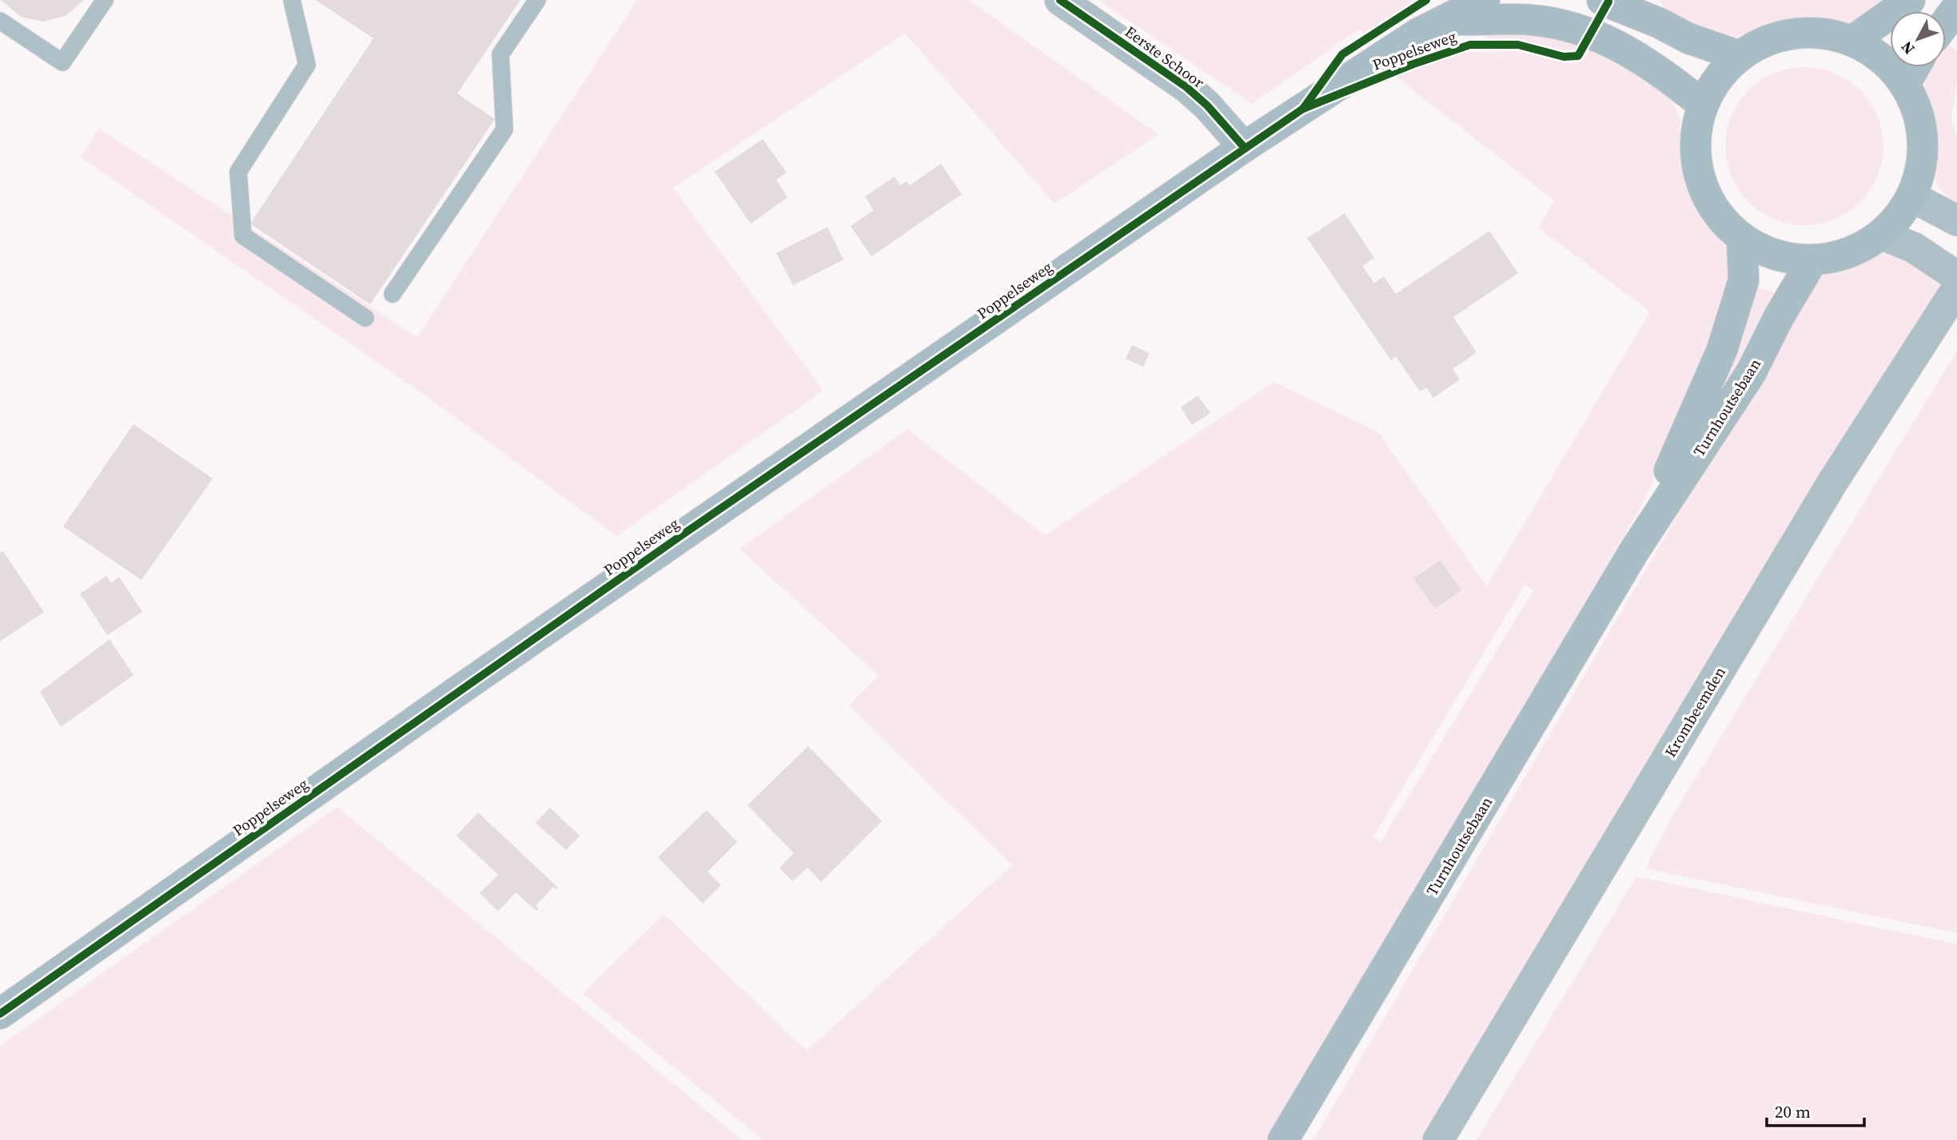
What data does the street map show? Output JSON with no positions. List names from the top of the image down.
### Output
{
  "streets": {
    "main road": ["Poppelseweg", "Turnhoutsebaan"],
    "street": ["Eerste Schoor", "Krombeemden"]
  },
  "crossings": [
    ["Poppelseweg", "Eerste Schoor"]
  ],
  "scale_bar": "20 m",
  "north": "bottom left"
}
